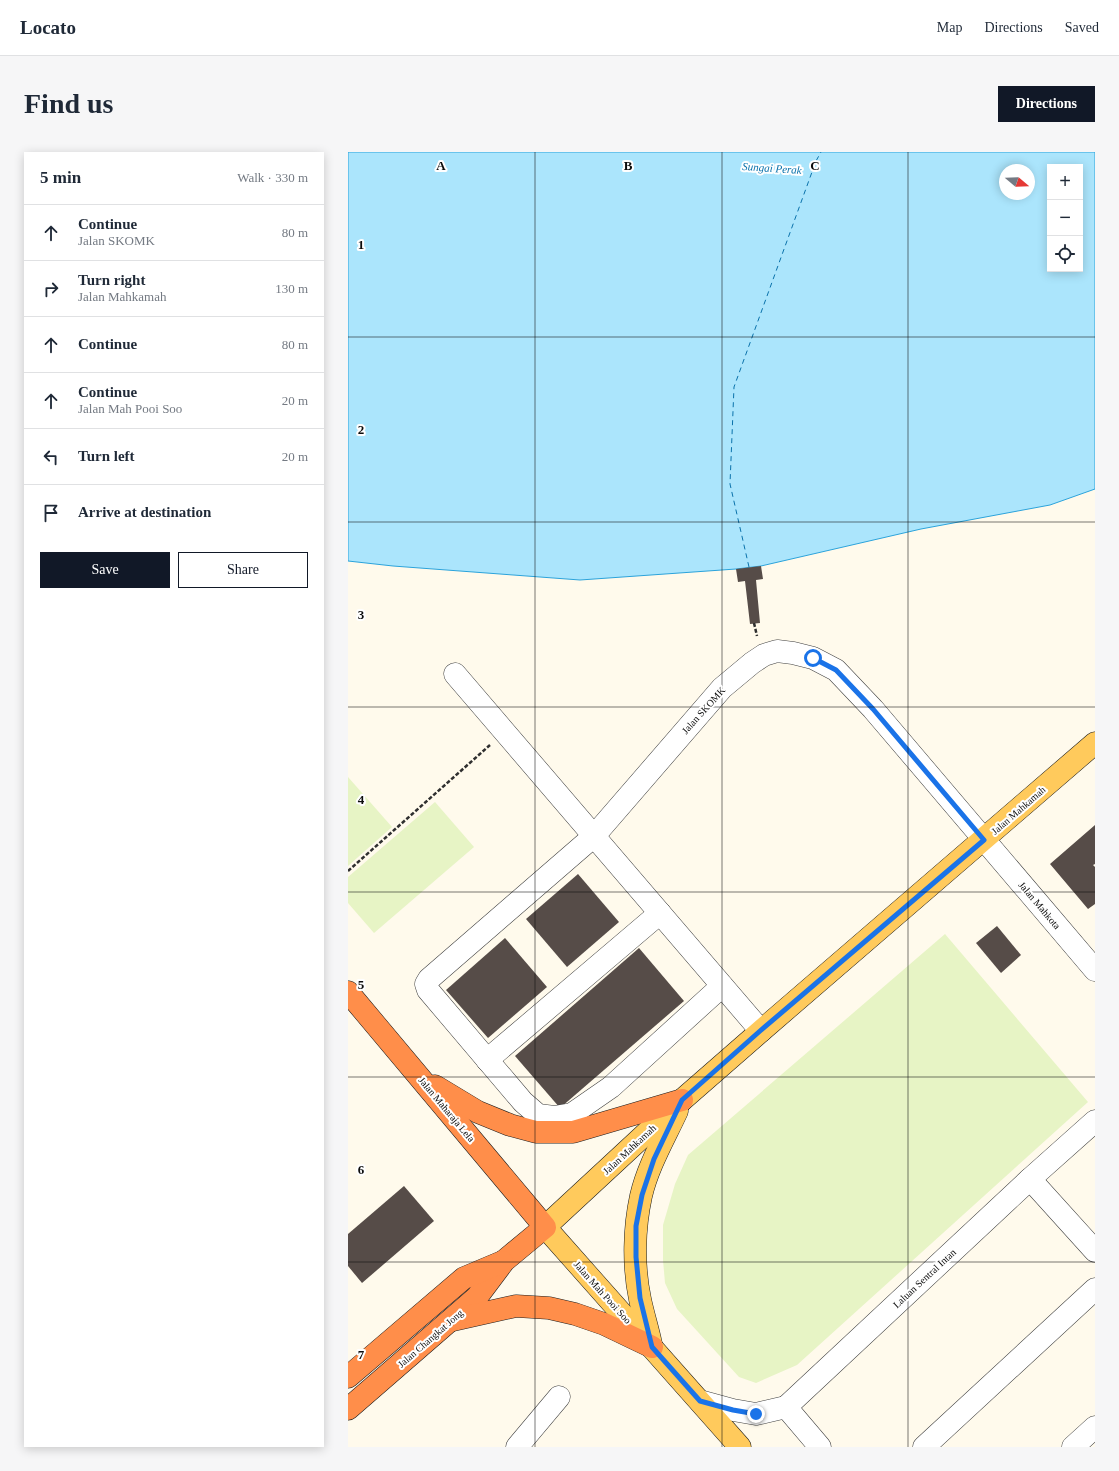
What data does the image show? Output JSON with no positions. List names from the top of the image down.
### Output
{
  "streets": {
    "highway": ["Jalan Maharaja Lela", "Jalan Changkat Jong"],
    "main road": ["Jalan Mahkamah", "Jalan Mah Pooi Soo"],
    "street": ["Jalan SKOMK", "Jalan Mahkota", "Laluan Sentral Intan"]
  },
  "crossings": [
    ["Jalan SKOMK", "Jalan Mahkamah"],
    ["Jalan SKOMK", "Jalan Mahkota"],
    ["Jalan Mahkamah", "Jalan Mahkota"],
    ["Jalan Mahkamah", "Jalan Maharaja Lela"],
    ["Jalan Mahkamah", "Jalan Mah Pooi Soo"],
    ["Jalan Mahkamah", "Jalan Changkat Jong"],
    ["Jalan Maharaja Lela", "Jalan Mah Pooi Soo"],
    ["Jalan Maharaja Lela", "Jalan Changkat Jong"],
    ["Jalan Mah Pooi Soo", "Jalan Changkat Jong"]
  ],
  "water": ["Sungai Perak"],
  "north": "right",
  "page": {
    "header": "Locato",
    "nav": ["Map", "Directions", "Saved"],
    "buttons": [
      "Directions",
      ["Save", "Share"]
    ],
    "title": "Find us",
    "heading": ["5 min", "Walk · 330 m"],
    "map_buttons": ["+", "−"],
    "list": [
      ["Continue", "Jalan SKOMK", "80 m"],
      ["Turn right", "Jalan Mahkamah", "130 m"],
      ["Continue", "80 m"],
      ["Continue", "Jalan Mah Pooi Soo", "20 m"],
      ["Turn left", "20 m"],
      "Arrive at destination"
    ]
  },
  "grid": {
    "columns": ["A", "B", "C"],
    "rows": [
      "1",
      "2",
      "3",
      "4",
      "5",
      "6",
      "7"
    ]
  }
}
